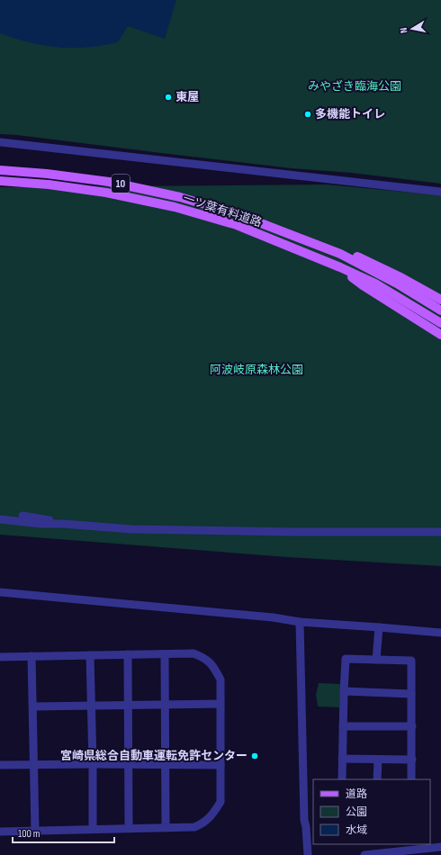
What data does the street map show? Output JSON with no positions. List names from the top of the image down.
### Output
{
  "streets": {
    "main road": ["10", "一ツ葉有料道路"]
  },
  "parks": ["みやざき臨海公園", "阿波岐原森林公園"],
  "places": ["東屋", "多機能トイレ", "宮崎県総合自動車運転免許センター"],
  "legend": ["道路", "公園", "水域"],
  "scale_bar": "100 m",
  "north": "left"
}
